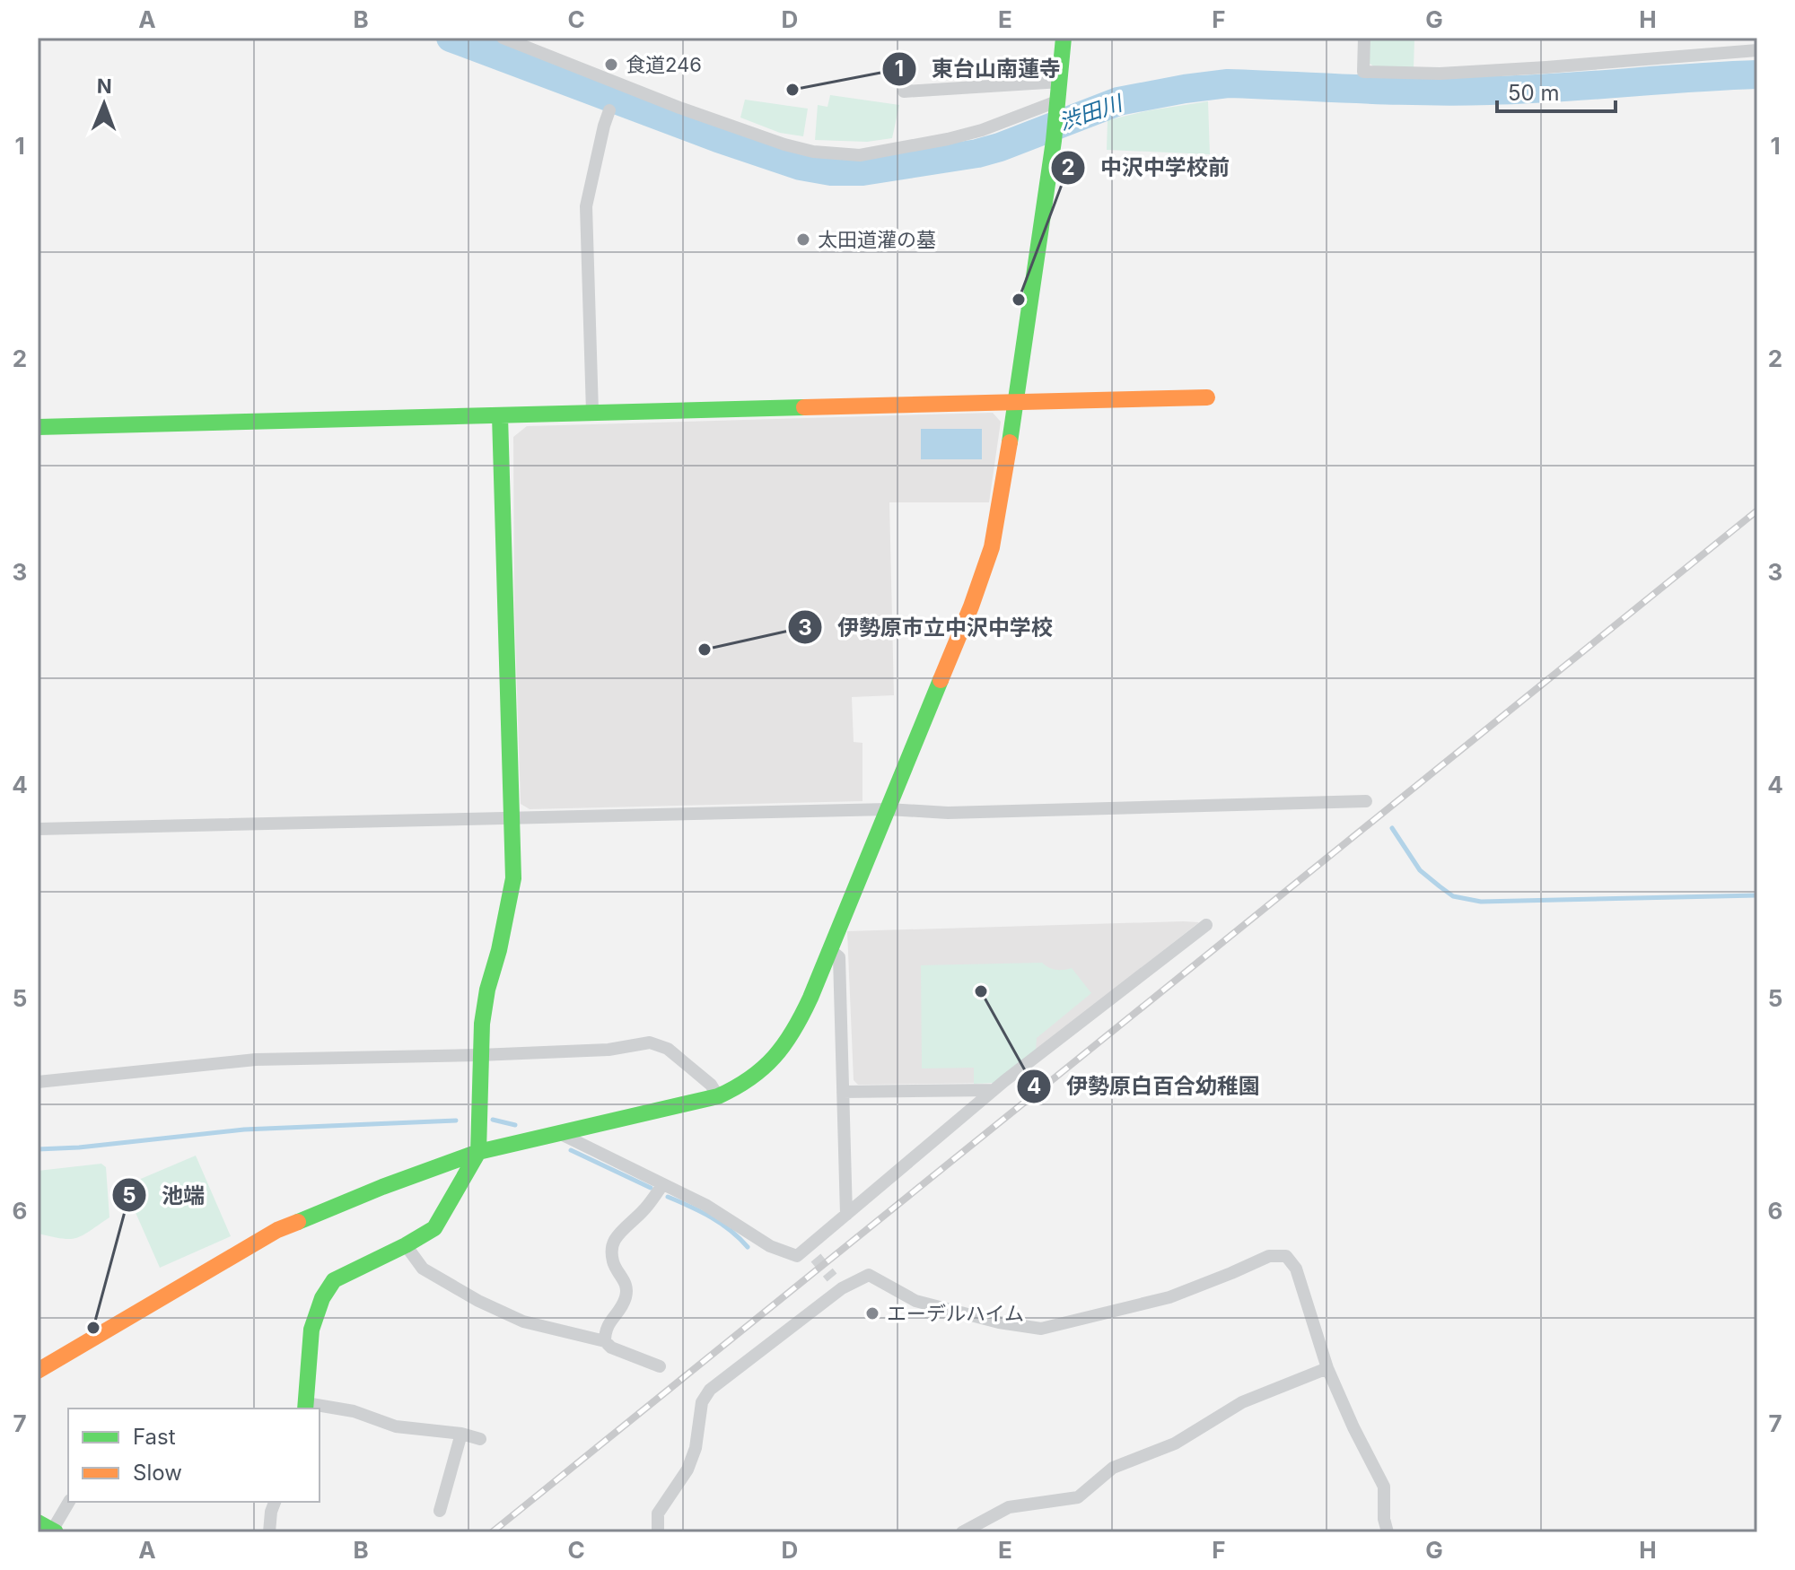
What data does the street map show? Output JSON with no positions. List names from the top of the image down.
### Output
{
  "water": ["渋田川"],
  "places": [
    "食道246",
    "東台山南蓮寺",
    "太田道灌の墓",
    "中沢中学校前",
    "伊勢原市立中沢中学校",
    "伊勢原白百合幼稚園",
    "エーデルハイム",
    "池端"
  ],
  "legend": ["Fast", "Slow"],
  "scale_bar": "50 m",
  "north": "top",
  "grid": {
    "columns": [
      "A",
      "B",
      "C",
      "D",
      "E",
      "F",
      "G",
      "H"
    ],
    "rows": [
      "1",
      "2",
      "3",
      "4",
      "5",
      "6",
      "7"
    ]
  }
}
